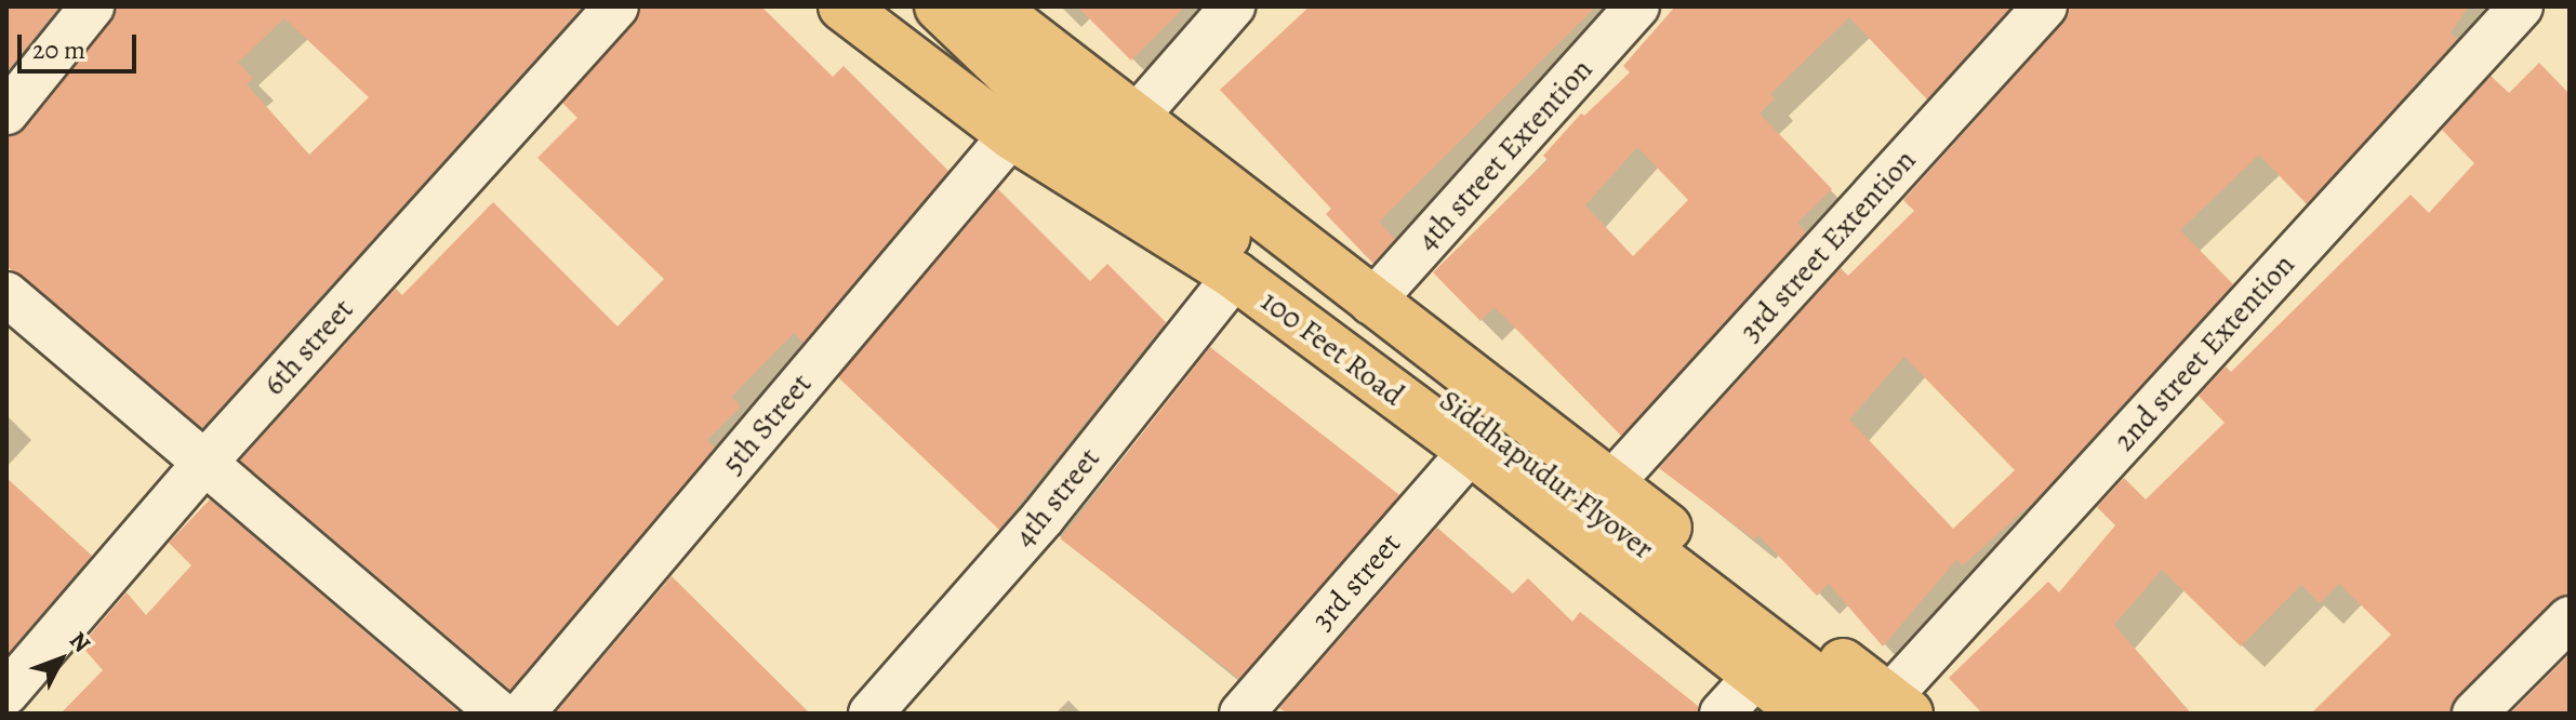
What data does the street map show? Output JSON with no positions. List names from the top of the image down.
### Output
{
  "streets": {
    "main road": ["100 Feet Road", "Siddhapudur Flyover"],
    "street": [
      "4th street Extention",
      "3rd street Extention",
      "6th street",
      "2nd street Extention",
      "5th Street",
      "4th street",
      "3rd street"
    ]
  },
  "crossings": [
    ["4th street Extention", "100 Feet Road"],
    ["3rd street Extention", "100 Feet Road"],
    ["100 Feet Road", "2nd street Extention"],
    ["100 Feet Road", "5th Street"],
    ["100 Feet Road", "Siddhapudur Flyover"],
    ["100 Feet Road", "4th street"],
    ["100 Feet Road", "3rd street"],
    ["2nd street Extention", "Siddhapudur Flyover"]
  ],
  "scale_bar": "20 m",
  "north": "top right"
}
